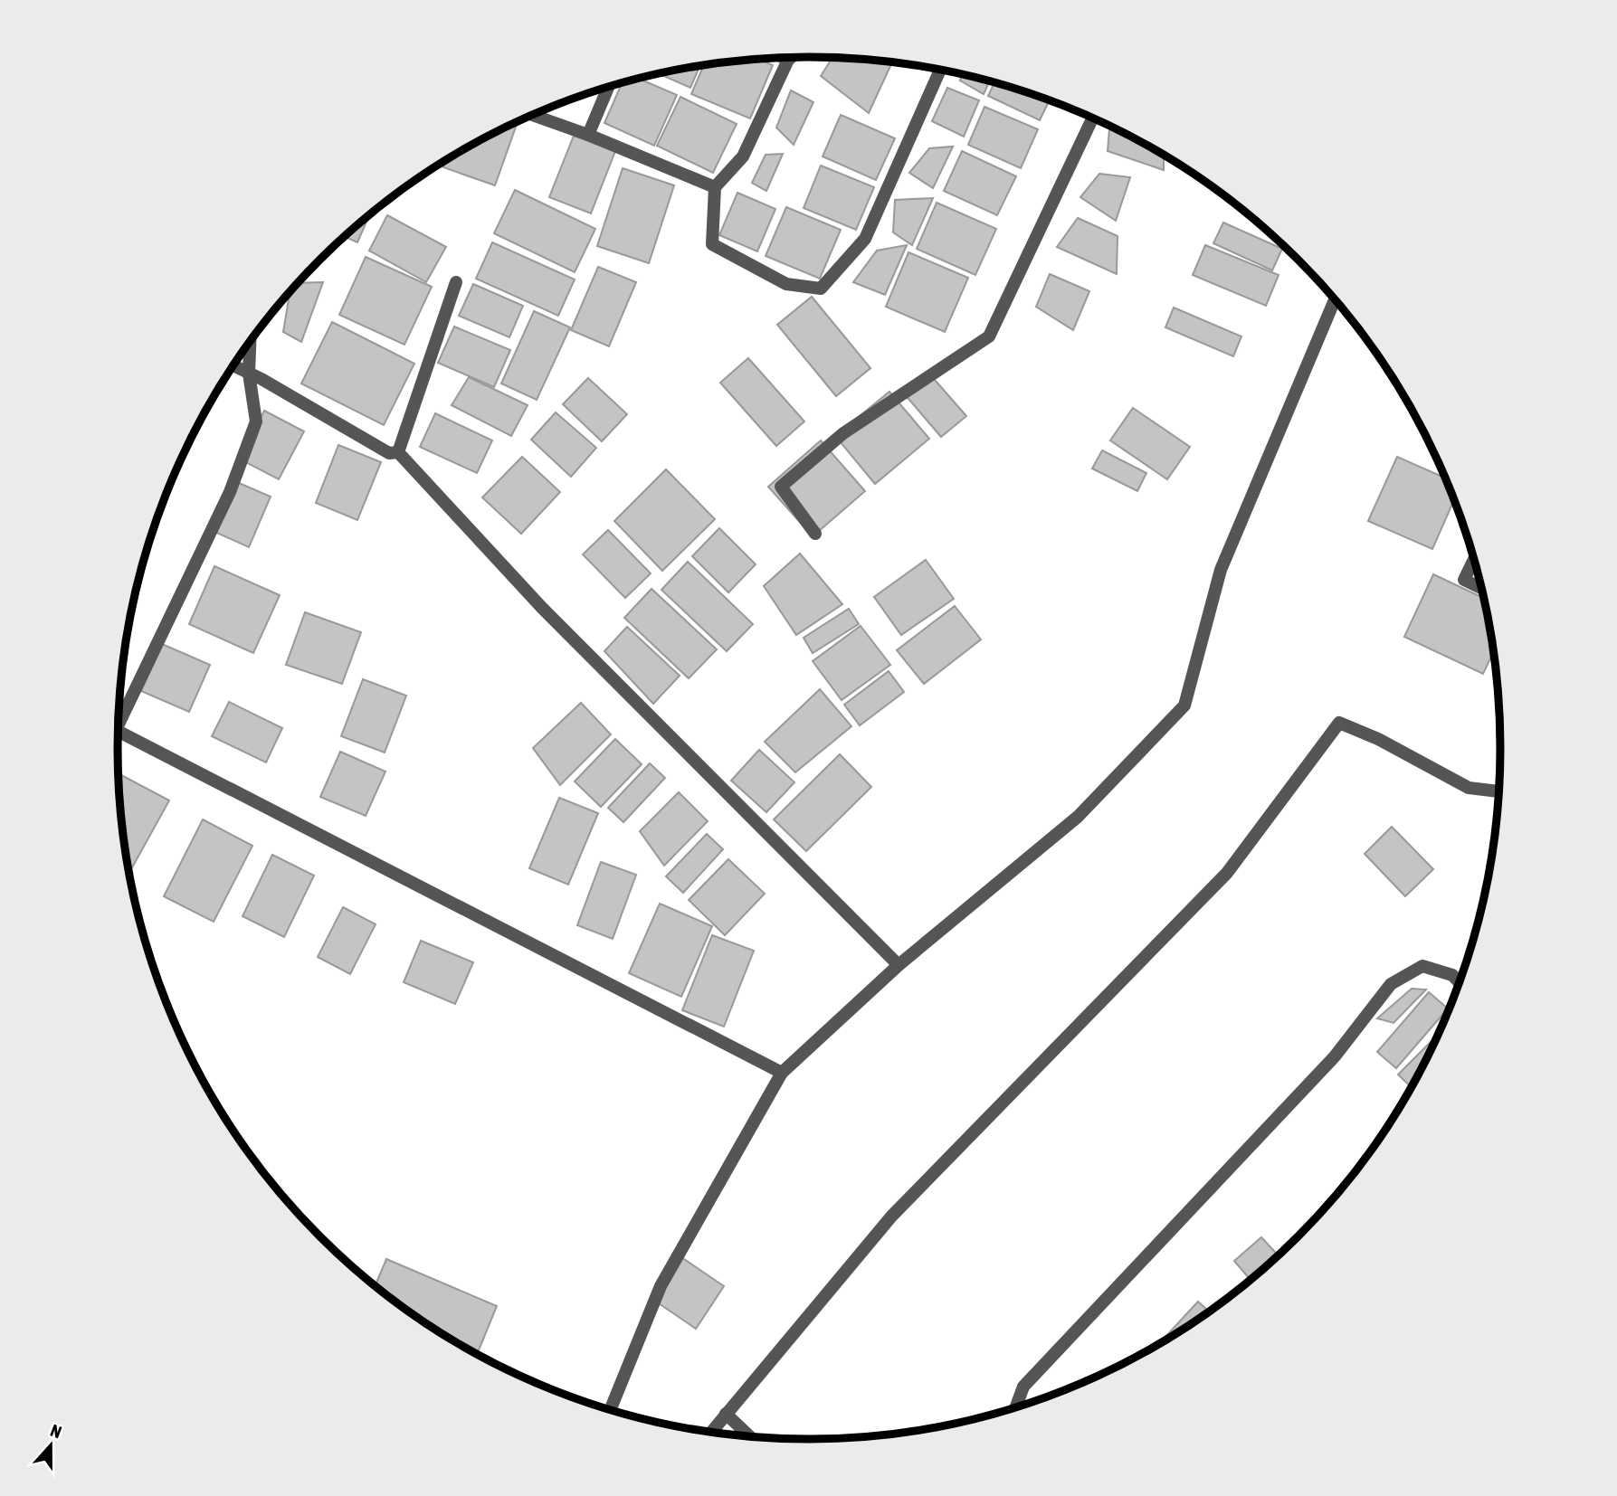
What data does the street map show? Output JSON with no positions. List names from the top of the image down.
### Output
{
  "north": "top"
}
